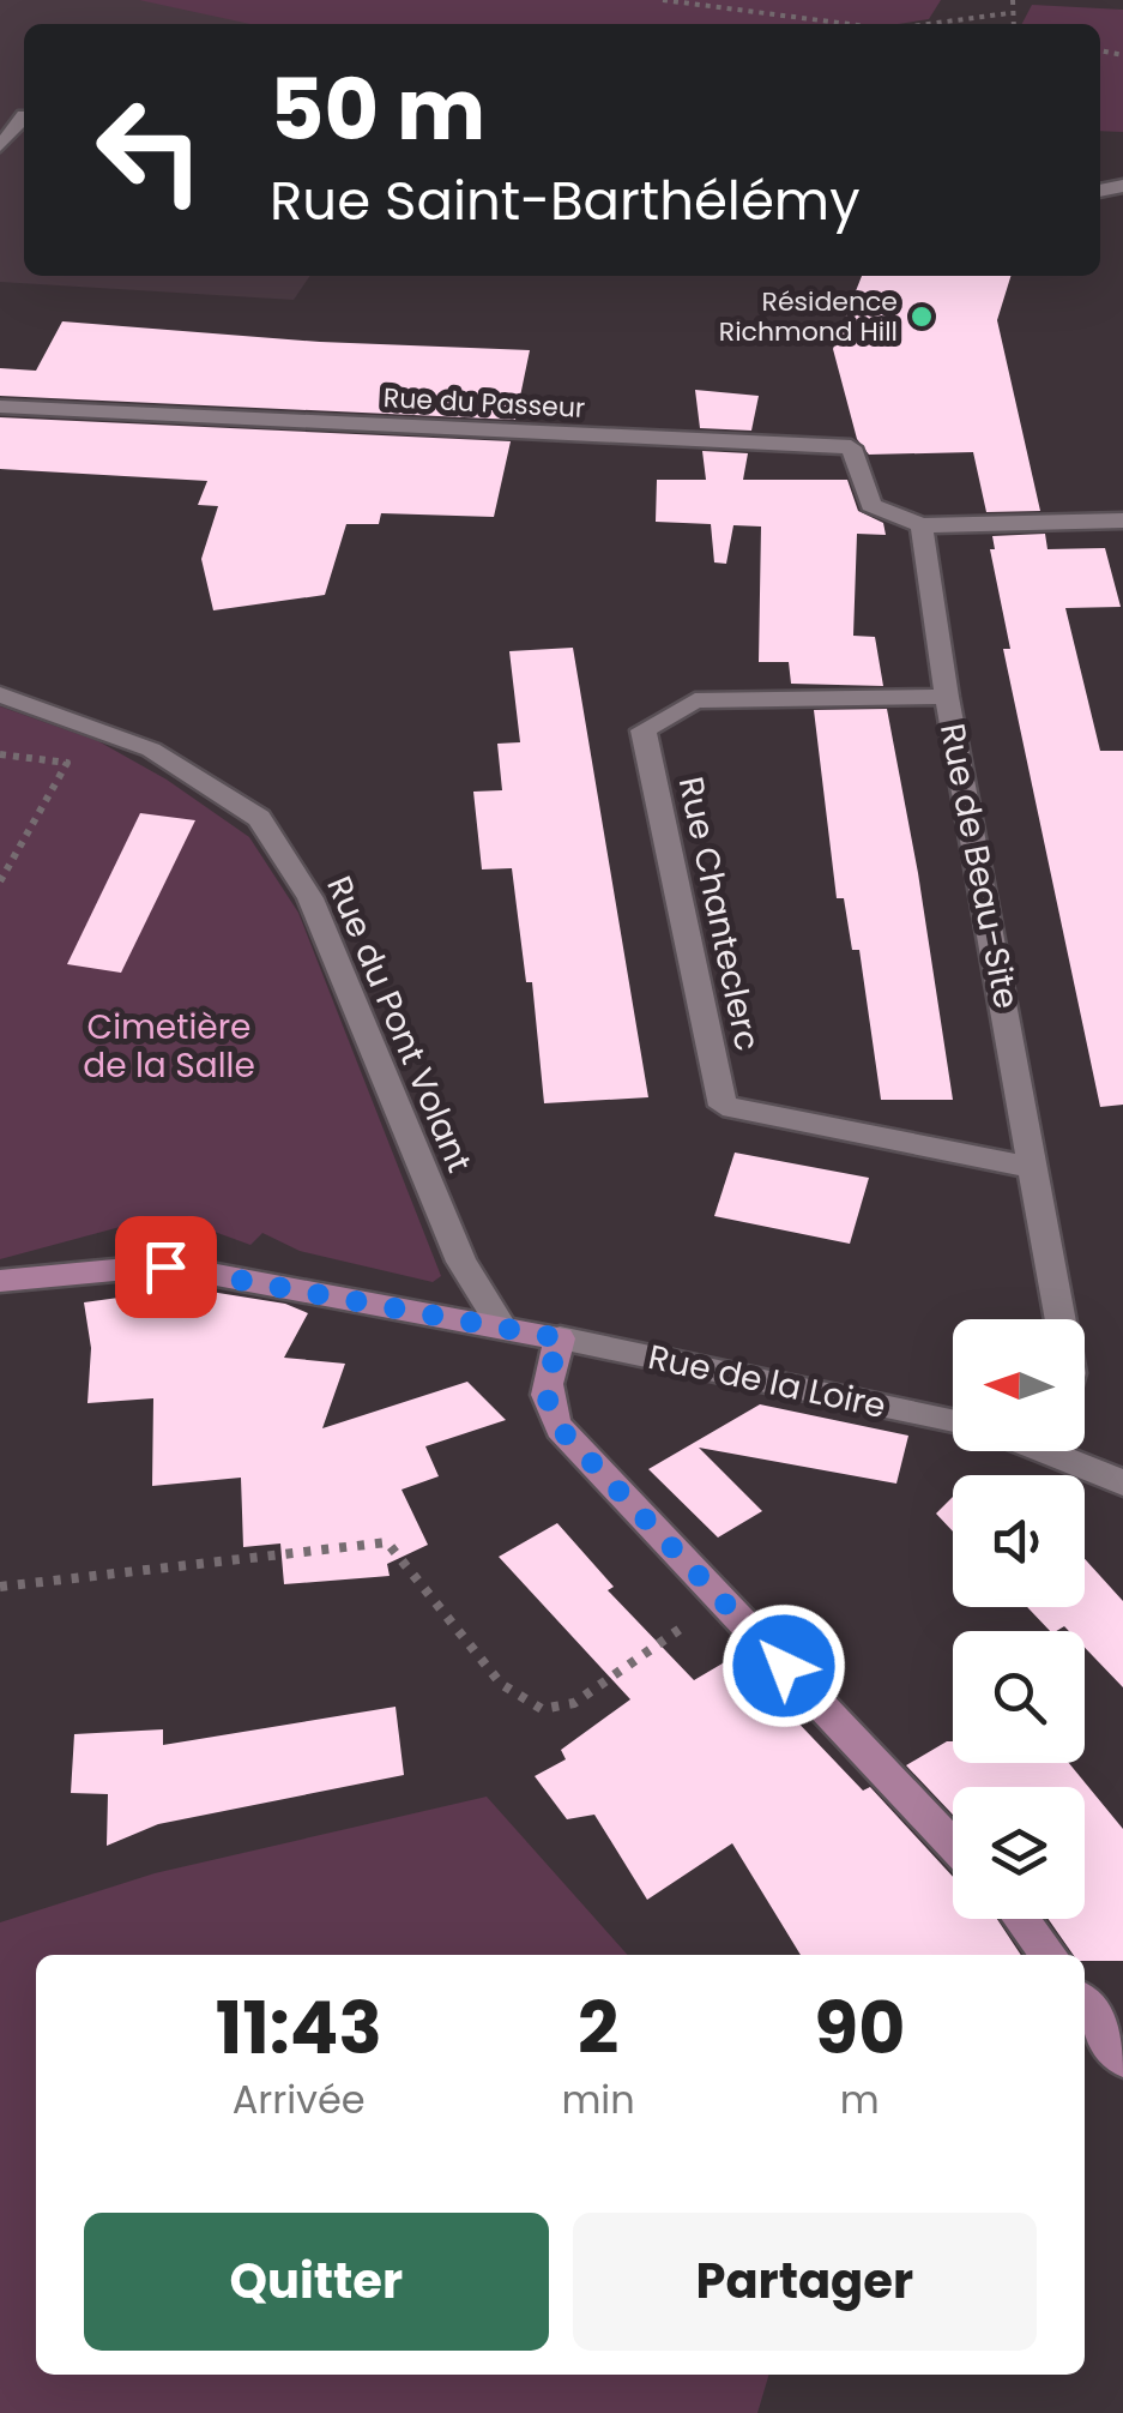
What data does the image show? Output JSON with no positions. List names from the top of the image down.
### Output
{
  "streets": {
    "street": [
      "Rue du Passeur",
      "Rue de Beau-Site",
      "Rue Chanteclerc",
      "Rue du Pont Volant",
      "Rue de la Loire"
    ]
  },
  "crossings": [
    ["Rue du Passeur", "Rue de Beau-Site"],
    ["Rue de Beau-Site", "Rue Chanteclerc"]
  ],
  "parks": ["Cimetière de la Salle"],
  "places": ["Résidence Richmond Hill"],
  "north": "left",
  "page": {
    "turn": ["50 m", "Rue Saint-Barthélémy"],
    "eta": [
      "11:43",
      "Arrivée",
      "2",
      "min",
      "90",
      "m"
    ],
    "buttons": ["Quitter", "Partager"]
  }
}
